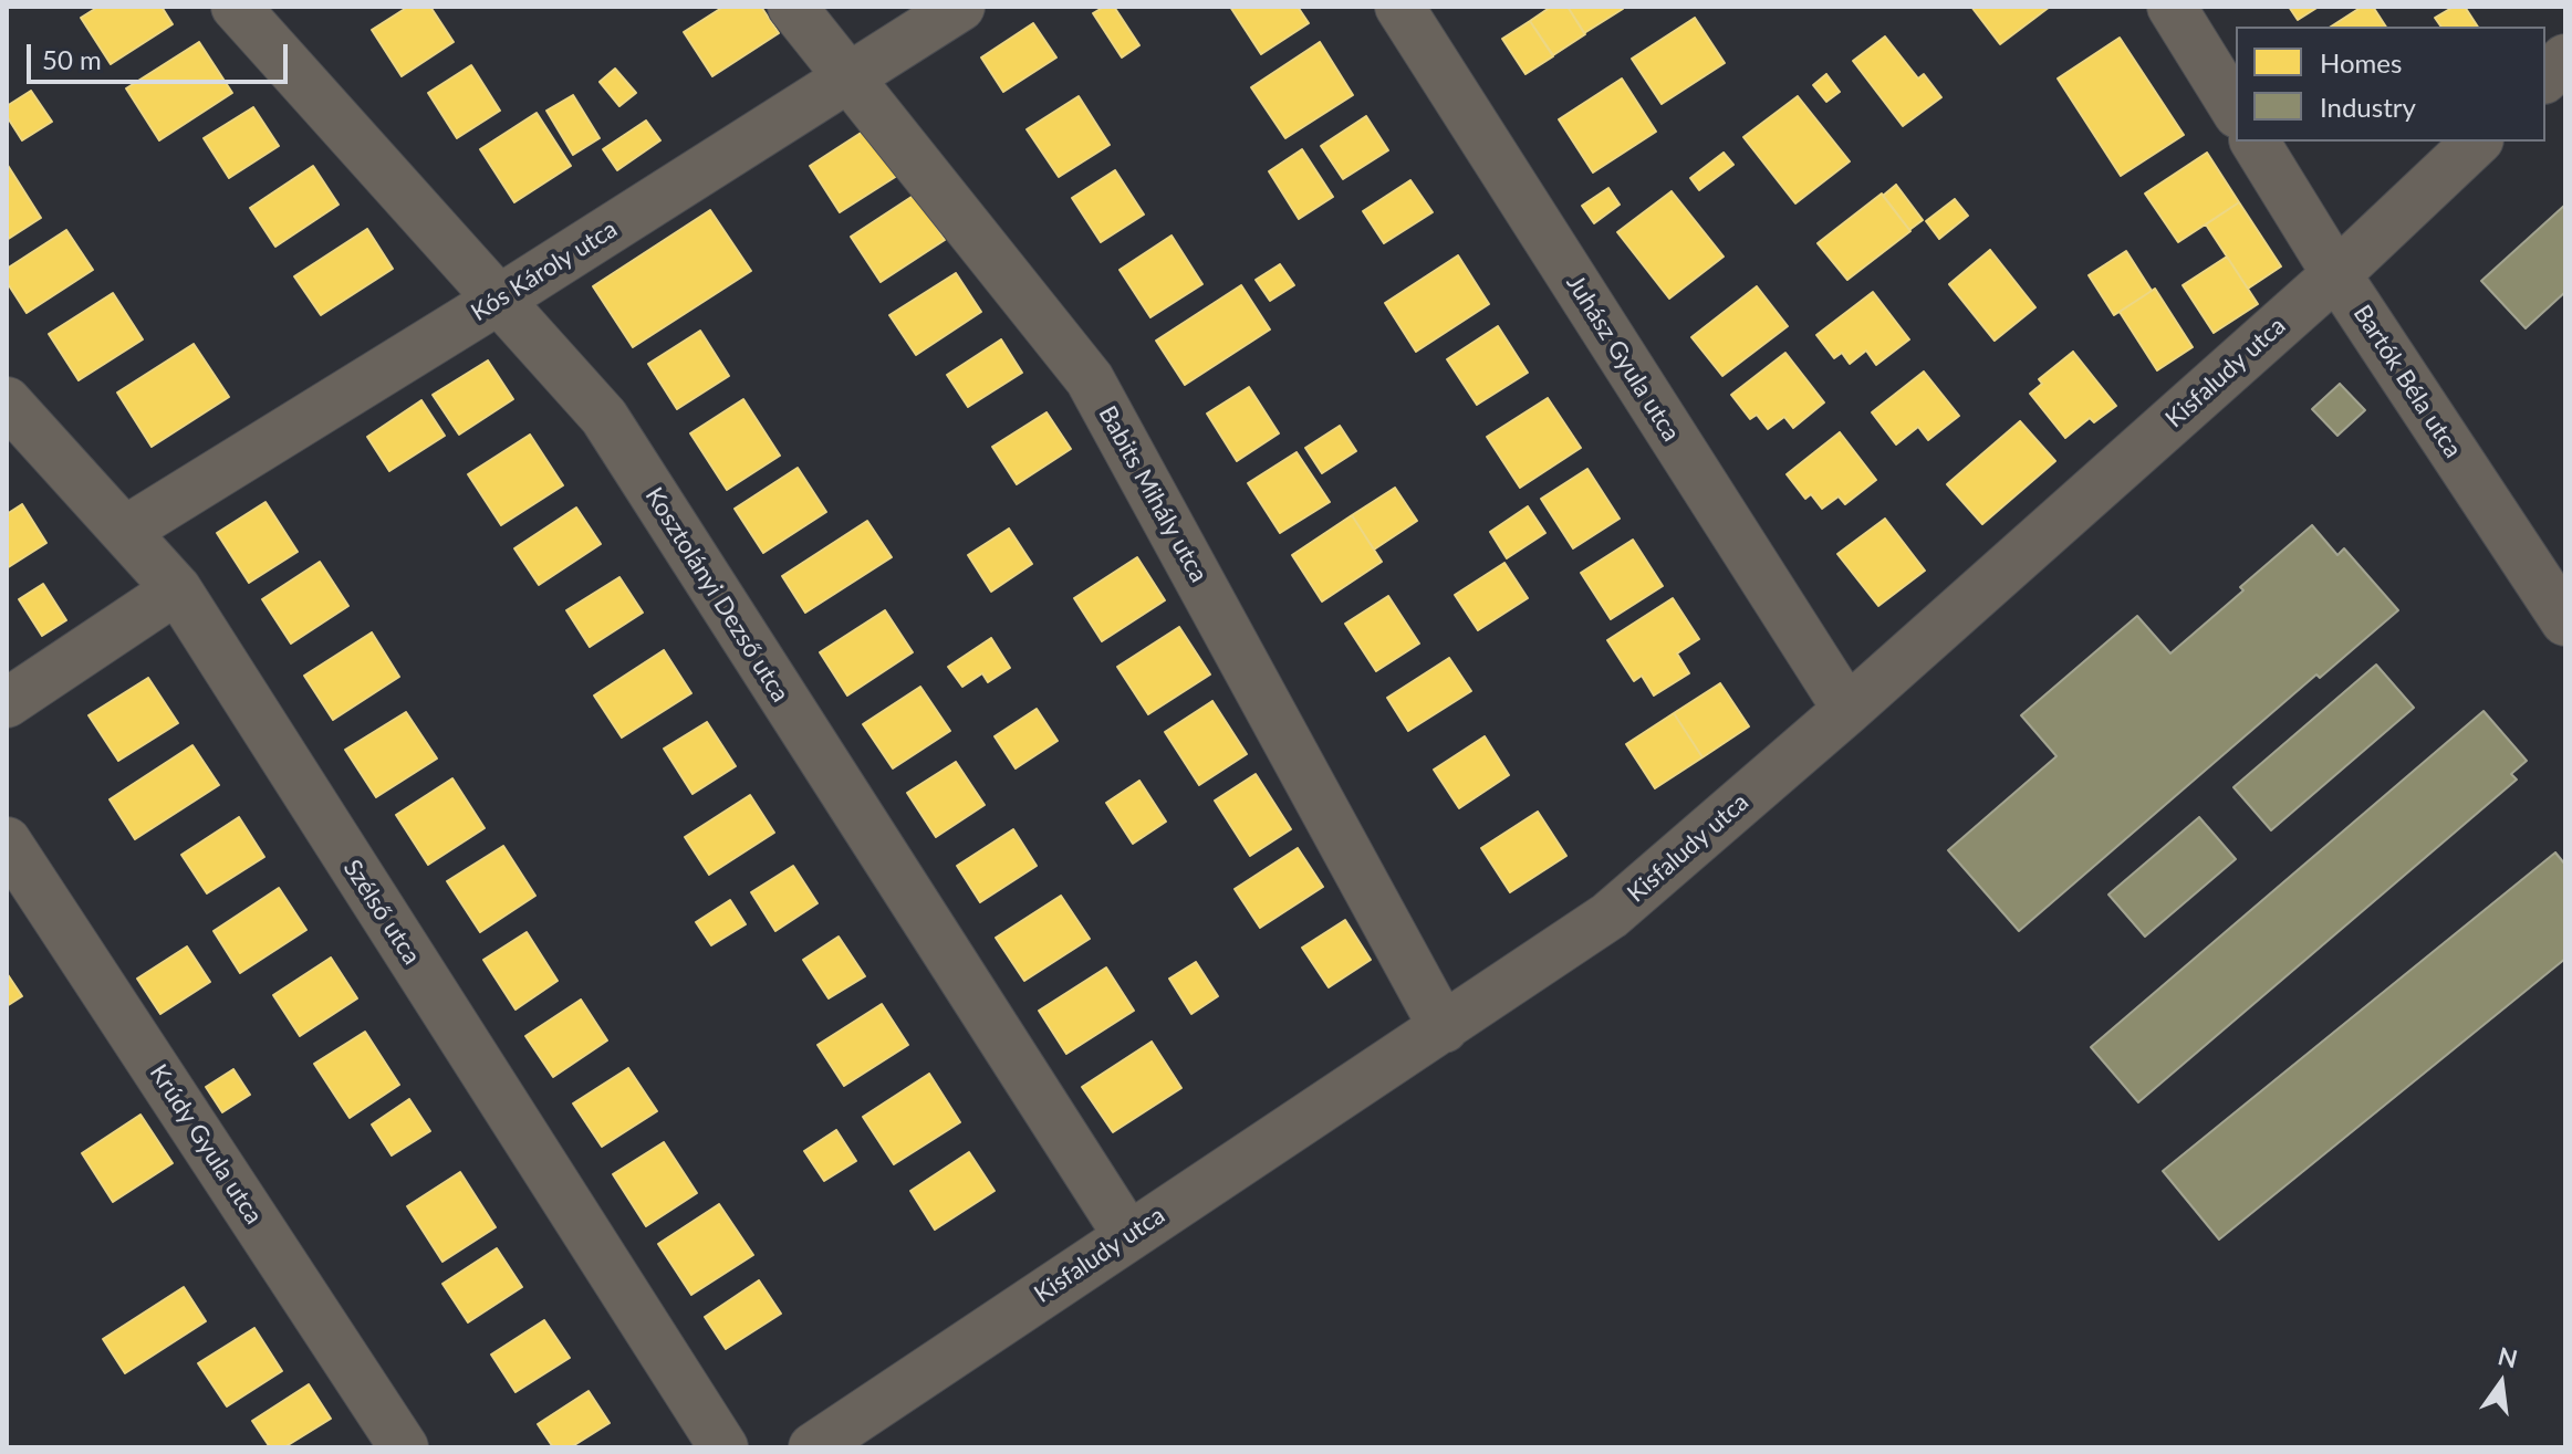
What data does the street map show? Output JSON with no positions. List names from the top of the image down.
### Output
{
  "streets": {
    "street": [
      "Kós Károly utca",
      "Juhász Gyula utca",
      "Kisfaludy utca",
      "Bartók Béla utca",
      "Babits Mihály utca",
      "Kosztolányi Dezső utca",
      "Szélső utca",
      "Krúdy Gyula utca"
    ]
  },
  "crossings": [
    ["Kós Károly utca", "Babits Mihály utca"],
    ["Kós Károly utca", "Kosztolányi Dezső utca"],
    ["Kós Károly utca", "Szélső utca"],
    ["Juhász Gyula utca", "Kisfaludy utca"],
    ["Kisfaludy utca", "Bartók Béla utca"],
    ["Kisfaludy utca", "Babits Mihály utca"],
    ["Kisfaludy utca", "Kosztolányi Dezső utca"]
  ],
  "legend": ["Homes", "Industry"],
  "scale_bar": "50 m",
  "north": "top"
}
